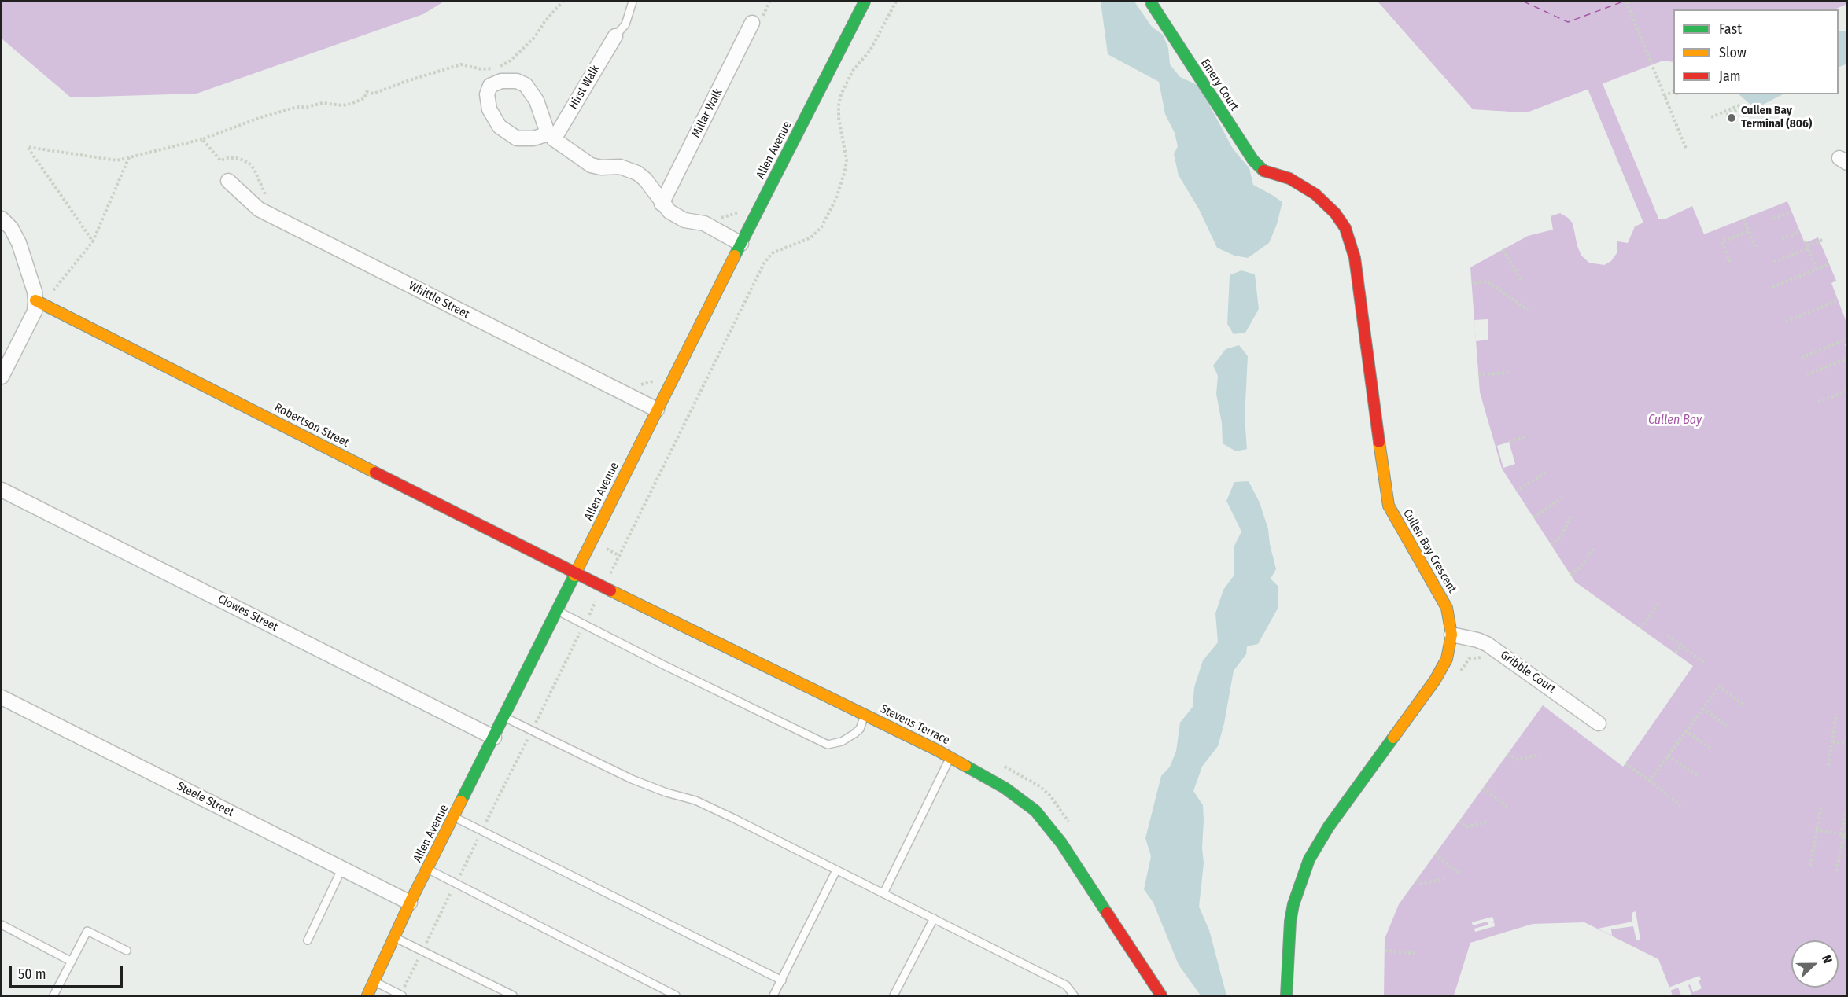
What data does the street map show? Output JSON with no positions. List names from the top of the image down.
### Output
{
  "streets": {
    "street": [
      "Emery Court",
      "Hirst Walk",
      "Millar Walk",
      "Allen Avenue",
      "Whittle Street",
      "Robertson Street",
      "Cullen Bay Crescent",
      "Clowes Street",
      "Gribble Court",
      "Stevens Terrace",
      "Steele Street"
    ]
  },
  "crossings": [
    ["Emery Court", "Cullen Bay Crescent"],
    ["Allen Avenue", "Whittle Street"],
    ["Allen Avenue", "Robertson Street"],
    ["Allen Avenue", "Clowes Street"],
    ["Allen Avenue", "Stevens Terrace"],
    ["Allen Avenue", "Steele Street"],
    ["Robertson Street", "Stevens Terrace"],
    ["Cullen Bay Crescent", "Gribble Court"]
  ],
  "water": ["Cullen Bay"],
  "places": ["Cullen Bay Terminal (806)"],
  "legend": ["Fast", "Slow", "Jam"],
  "scale_bar": "50 m",
  "north": "right"
}
